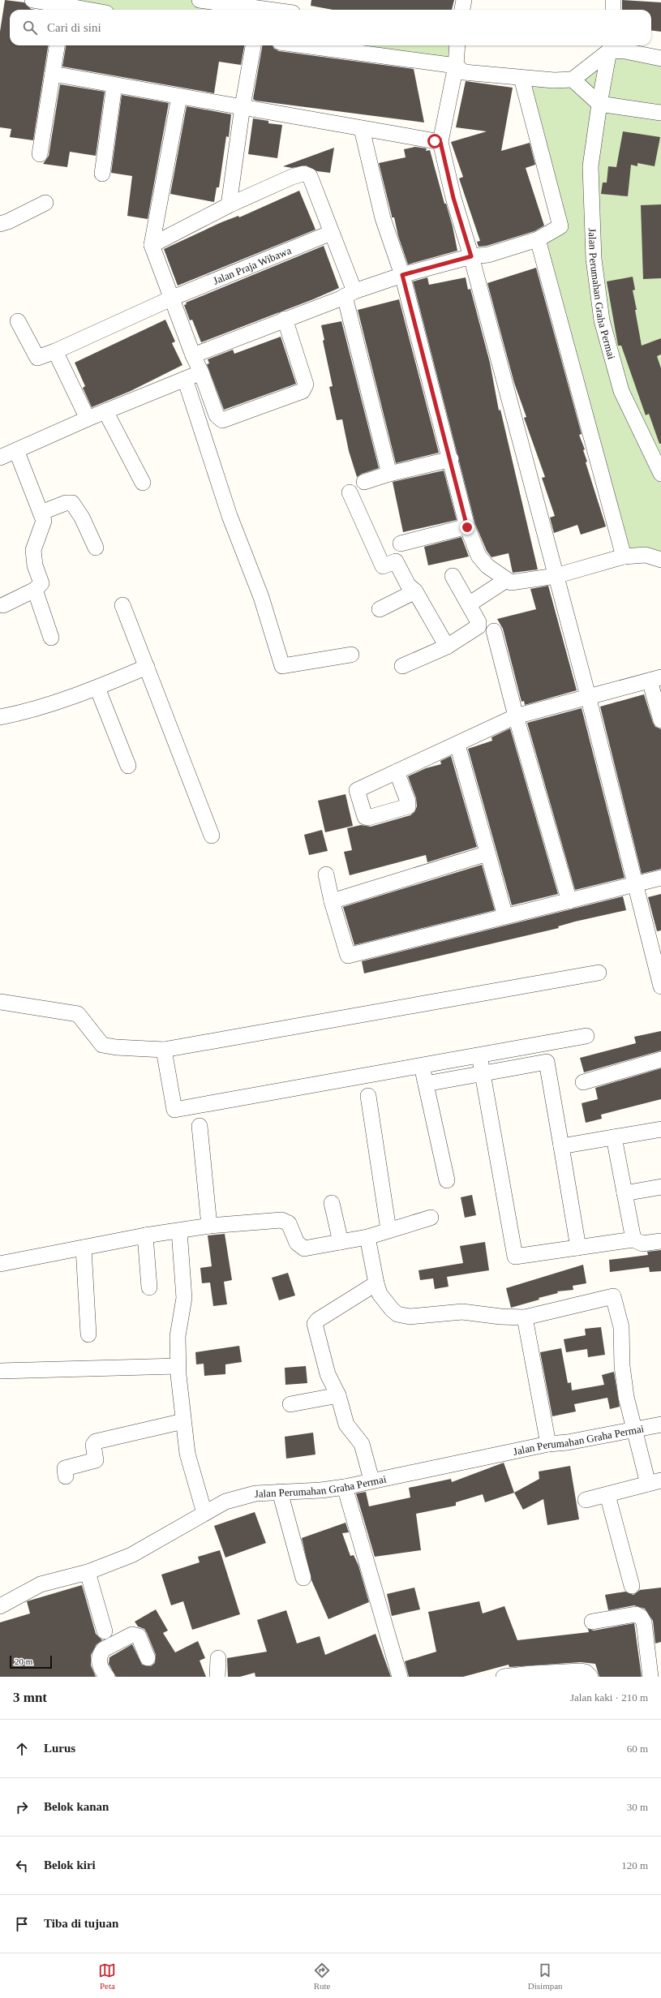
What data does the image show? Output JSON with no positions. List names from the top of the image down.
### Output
{
  "streets": {
    "street": ["Jalan Praja Wibawa", "Jalan Perumahan Graha Permai"]
  },
  "scale_bar": "20 m",
  "page": {
    "search": "Cari di sini",
    "scale": "20 m",
    "heading": ["3 mnt", "Jalan kaki · 210 m"],
    "list": [
      ["Lurus", "60 m"],
      ["Belok kanan", "30 m"],
      ["Belok kiri", "120 m"],
      "Tiba di tujuan"
    ],
    "nav": ["Peta", "Rute", "Disimpan"]
  }
}
